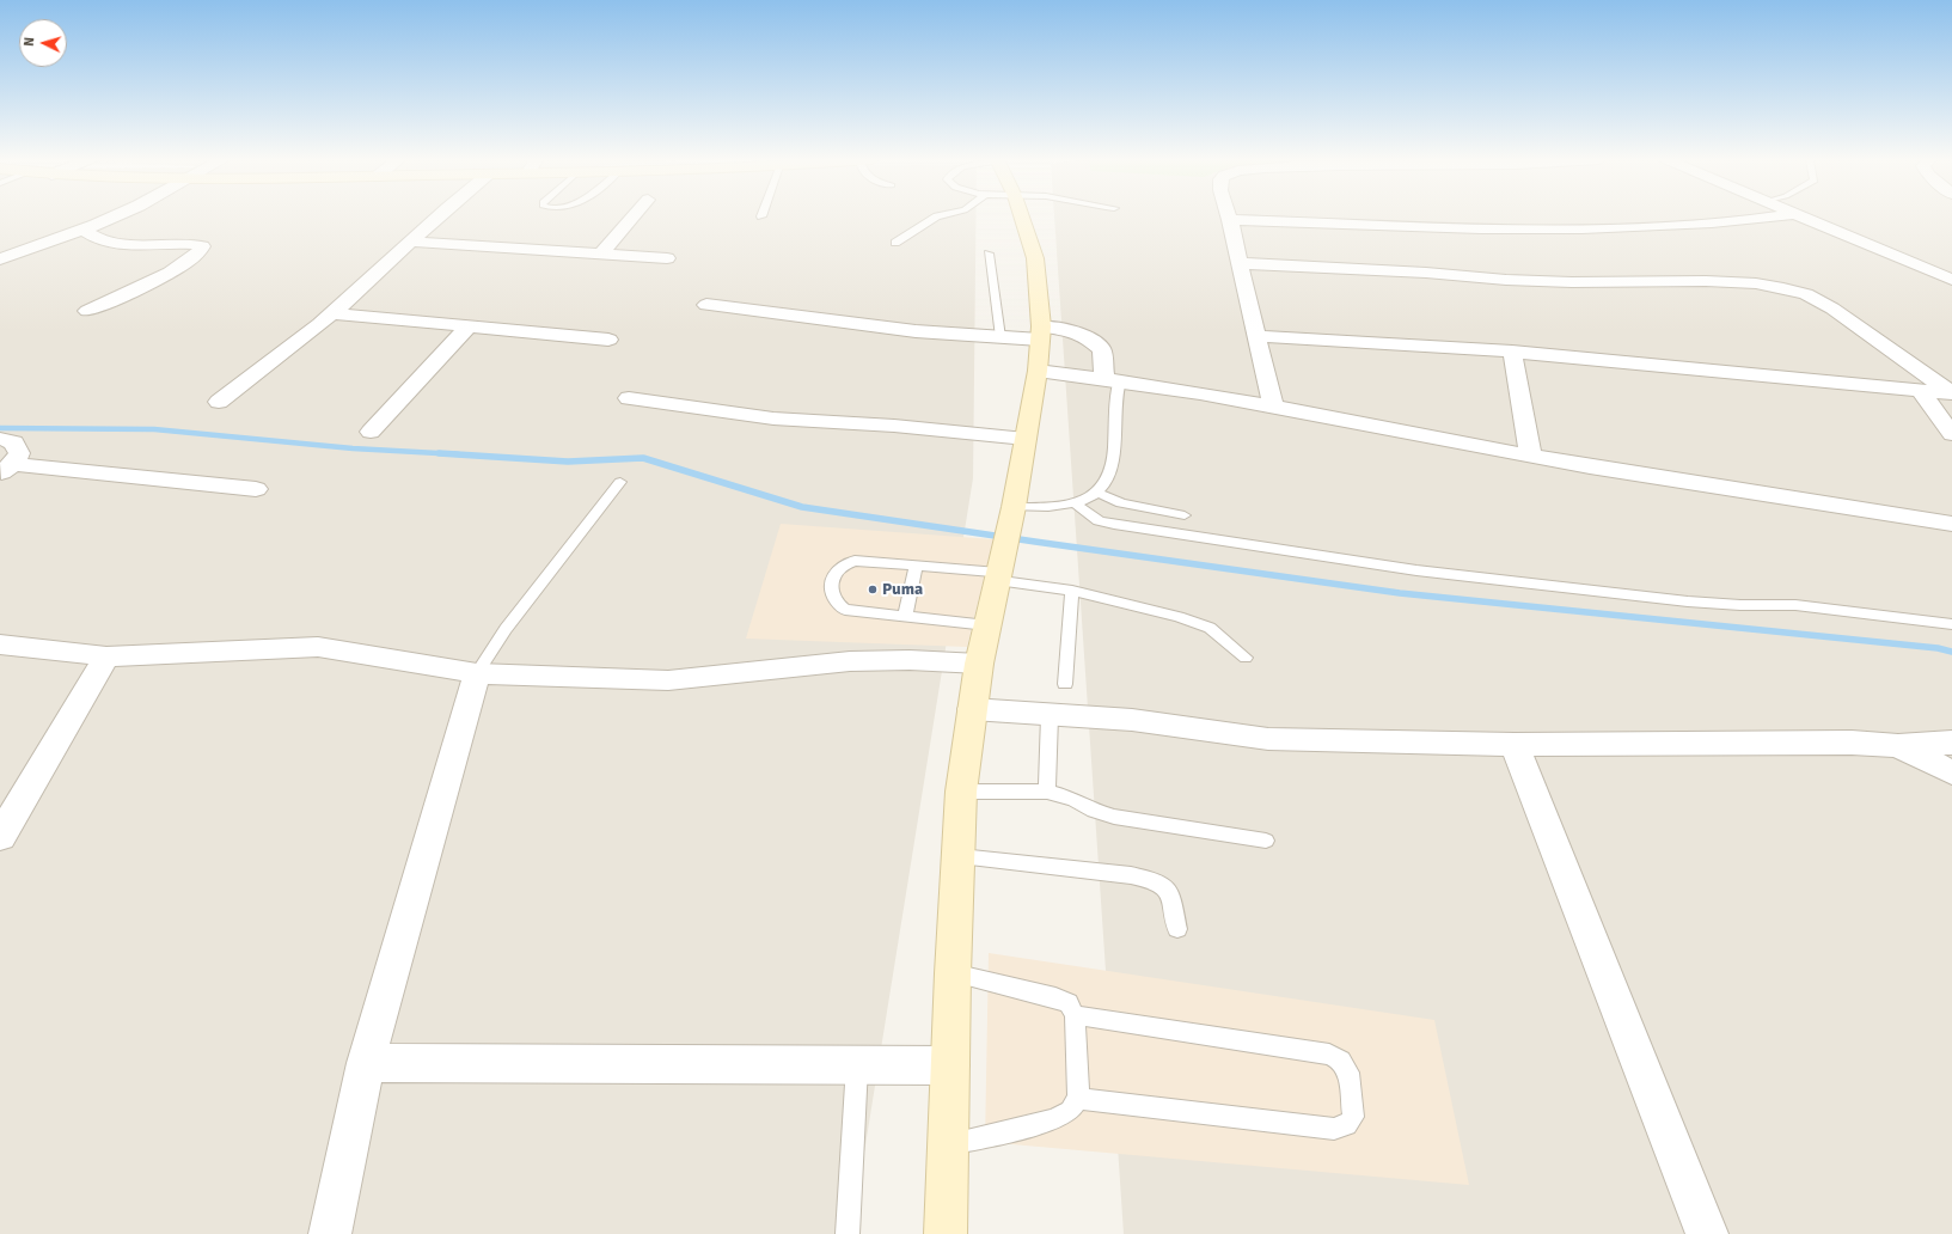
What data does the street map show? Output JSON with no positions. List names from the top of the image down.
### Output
{
  "places": ["Puma"],
  "north": "left"
}
